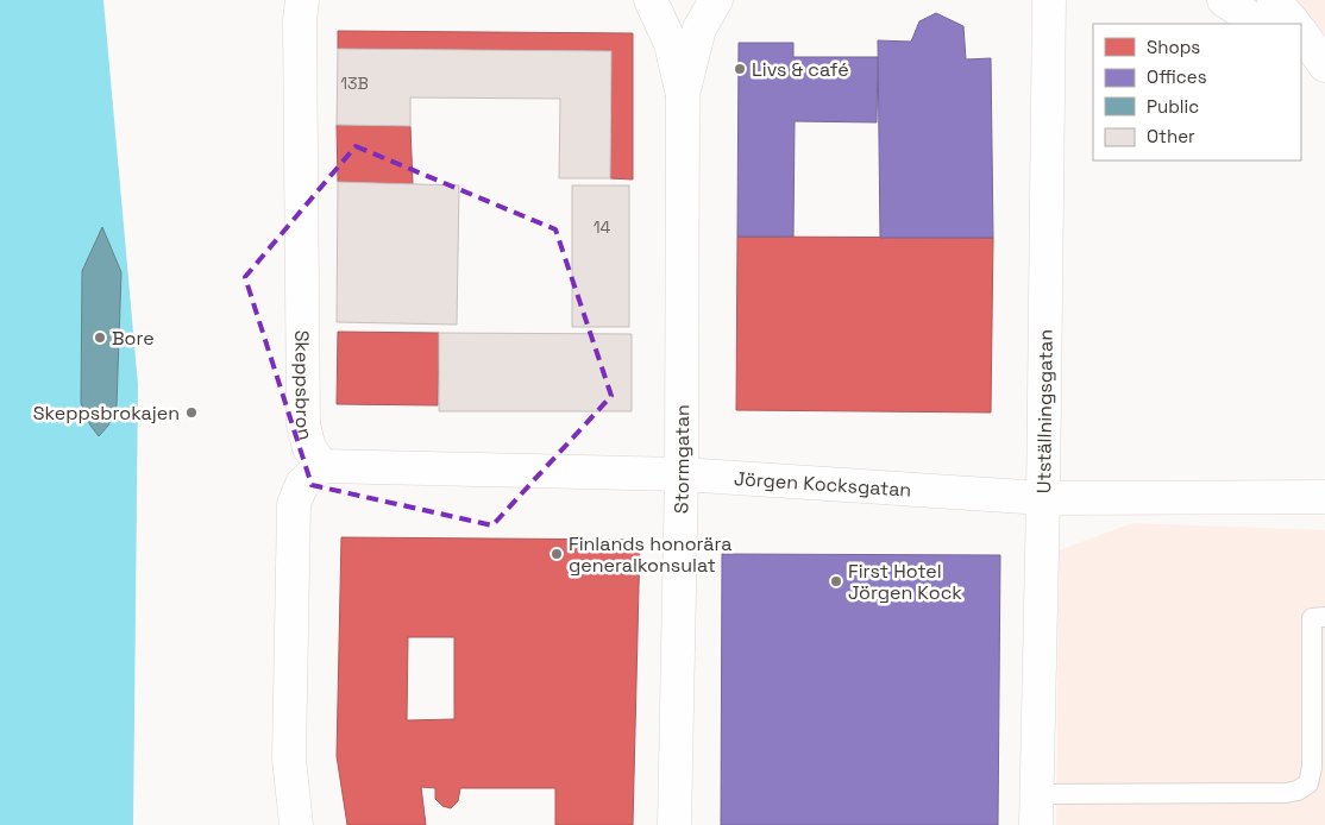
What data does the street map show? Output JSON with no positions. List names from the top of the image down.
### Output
{
  "streets": {
    "street": [
      "Skeppsbron",
      "Utställningsgatan",
      "Stormgatan",
      "Jörgen Kocksgatan"
    ]
  },
  "crossings": [
    ["Skeppsbron", "Jörgen Kocksgatan"],
    ["Utställningsgatan", "Jörgen Kocksgatan"],
    ["Stormgatan", "Jörgen Kocksgatan"]
  ],
  "places": [
    "Livs & café",
    "Bore",
    "Skeppsbrokajen",
    "Finlands honorära generalkonsulat",
    "First Hotel Jörgen Kock"
  ],
  "house_numbers": ["13B", "14"],
  "legend": [
    "Shops",
    "Offices",
    "Public",
    "Other"
  ]
}
